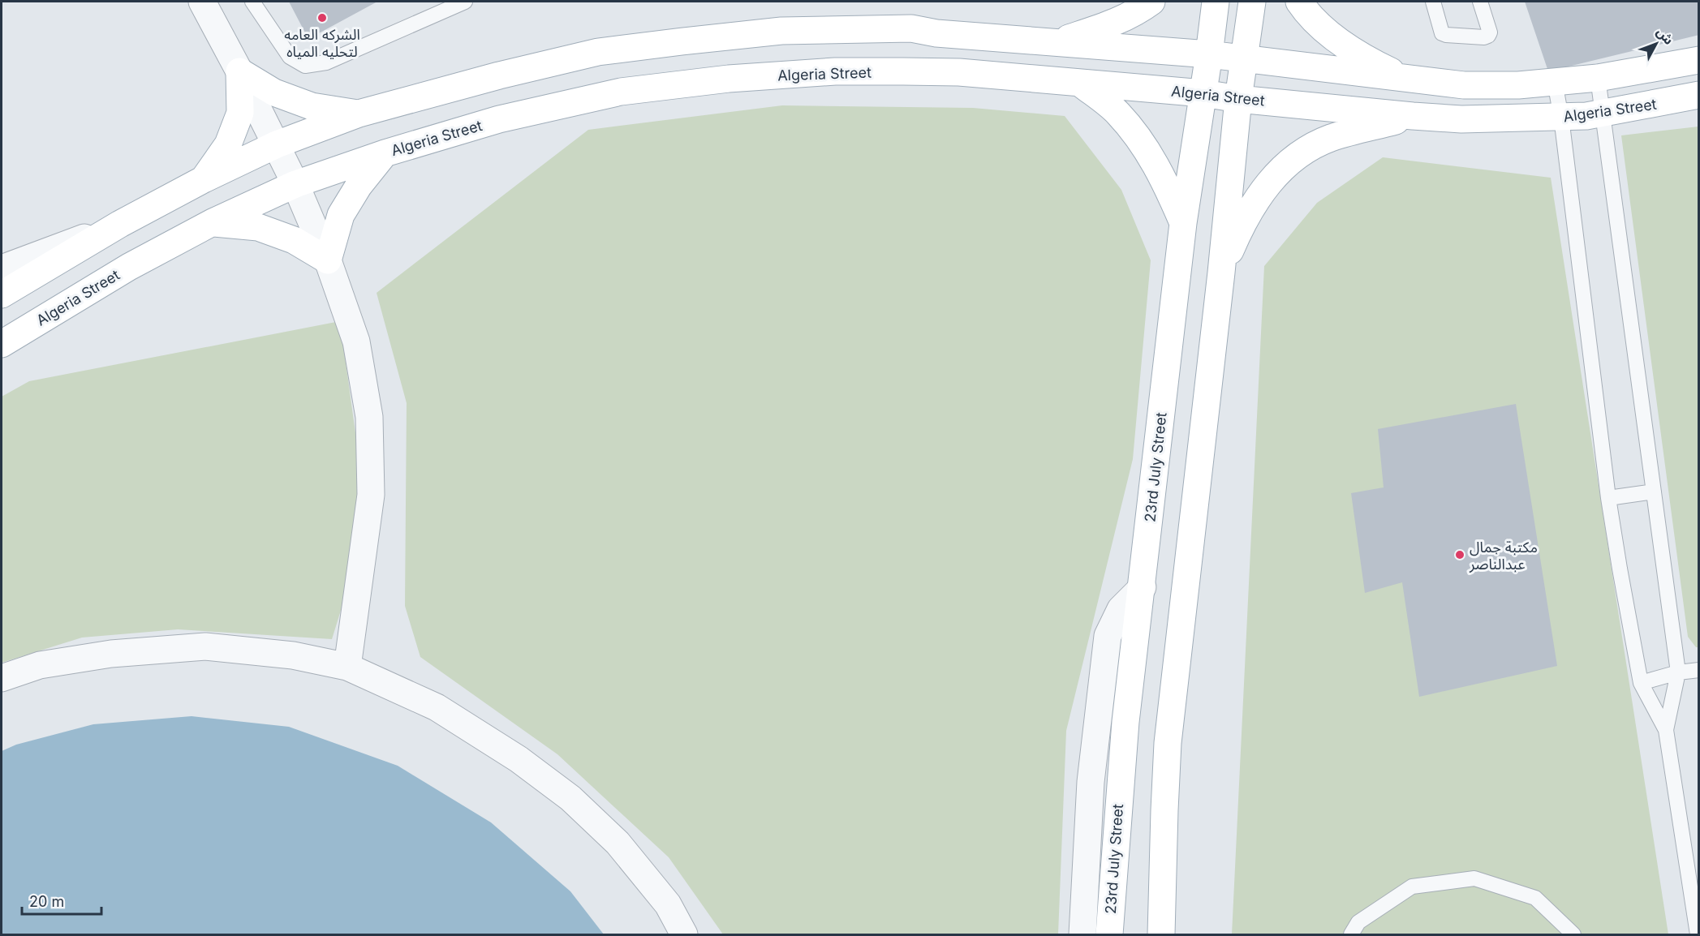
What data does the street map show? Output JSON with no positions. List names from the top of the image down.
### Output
{
  "streets": {
    "main road": ["Algeria Street", "23rd July Street"]
  },
  "crossings": [
    ["Algeria Street", "23rd July Street"]
  ],
  "places": ["الشركه العامه لتحليه المياه", "مكتبة جمال عبدالناصر"],
  "scale_bar": "20 m",
  "north": "top right"
}
